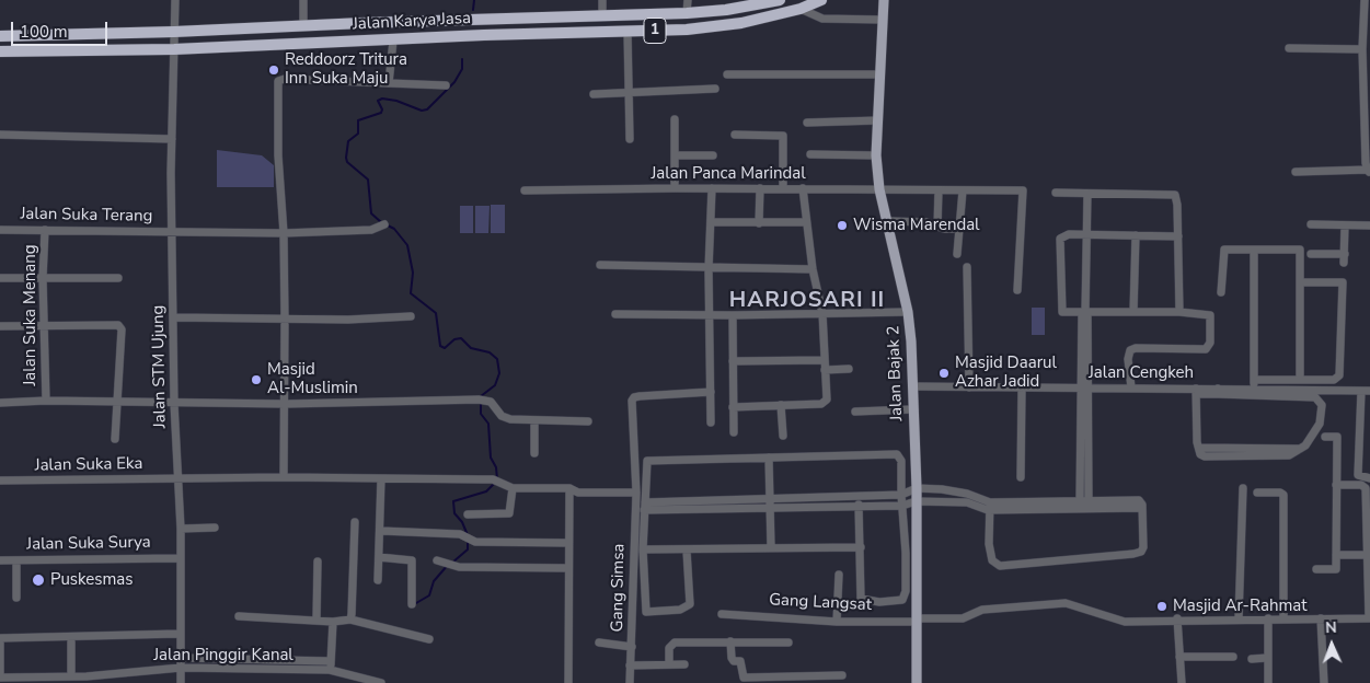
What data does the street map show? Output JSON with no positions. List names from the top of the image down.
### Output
{
  "streets": {
    "highway": ["Jalan Karya Jasa", "1"],
    "main road": ["Jalan Bajak 2"],
    "street": [
      "Jalan Panca Marindal",
      "Jalan Suka Terang",
      "Jalan Suka Menang",
      "Jalan STM Ujung",
      "Jalan Cengkeh",
      "Jalan Suka Eka",
      "Jalan Suka Surya",
      "Gang Simsa",
      "Gang Langsat",
      "Jalan Pinggir Kanal"
    ]
  },
  "crossings": [
    ["Jalan Karya Jasa", "Jalan STM Ujung"],
    ["Jalan Panca Marindal", "Jalan Bajak 2"],
    ["Jalan Suka Terang", "Jalan Suka Menang"],
    ["Jalan Suka Terang", "Jalan STM Ujung"],
    ["Jalan STM Ujung", "Jalan Suka Eka"],
    ["Jalan STM Ujung", "Jalan Suka Surya"],
    ["Jalan STM Ujung", "Jalan Pinggir Kanal"],
    ["Jalan Bajak 2", "Jalan Cengkeh"],
    ["Jalan Bajak 2", "Gang Langsat"]
  ],
  "districts": ["HARJOSARI II"],
  "places": [
    "Reddoorz Tritura Inn Suka Maju",
    "Wisma Marendal",
    "Masjid Daarul Azhar Jadid",
    "Masjid Al-Muslimin",
    "Puskesmas",
    "Masjid Ar-Rahmat"
  ],
  "scale_bar": "100 m",
  "north": "top"
}
